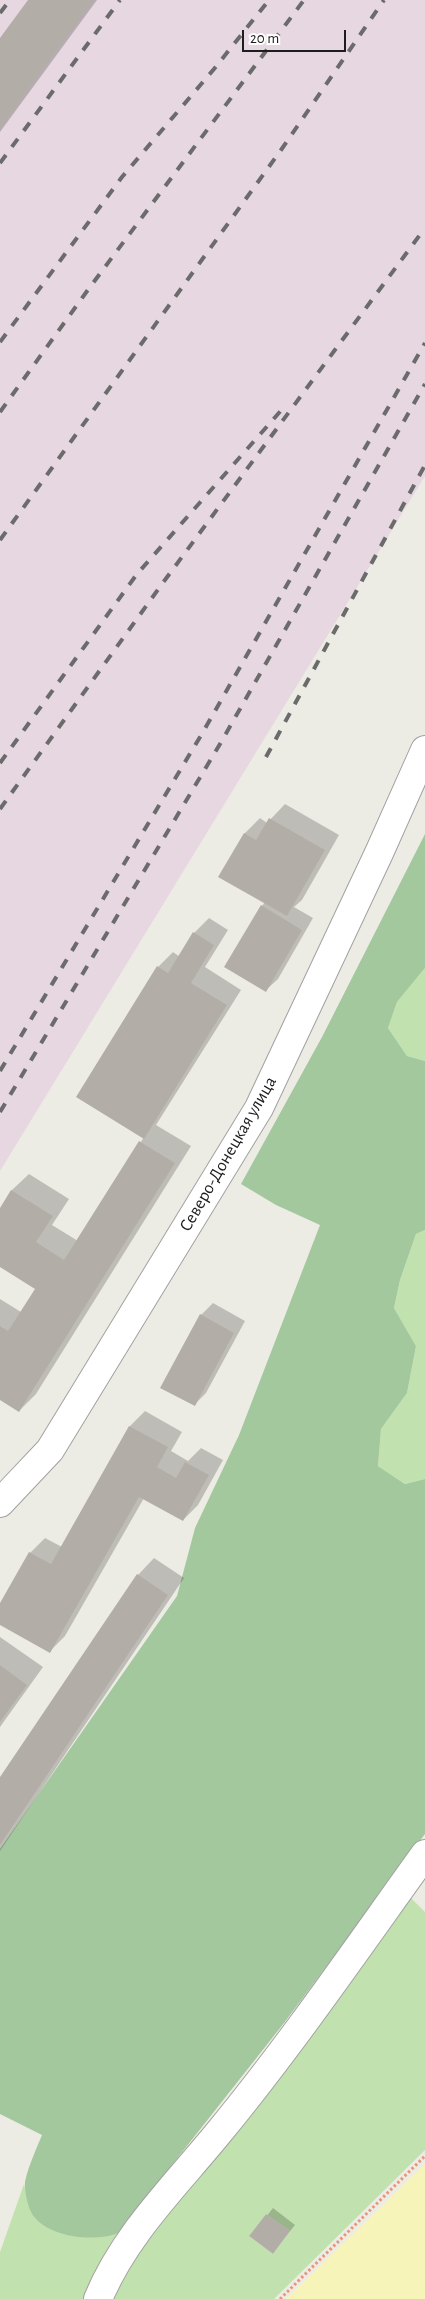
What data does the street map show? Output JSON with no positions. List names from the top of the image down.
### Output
{
  "streets": {
    "lane": ["Северо-Донецкая улица"]
  },
  "scale_bar": "20 m"
}
